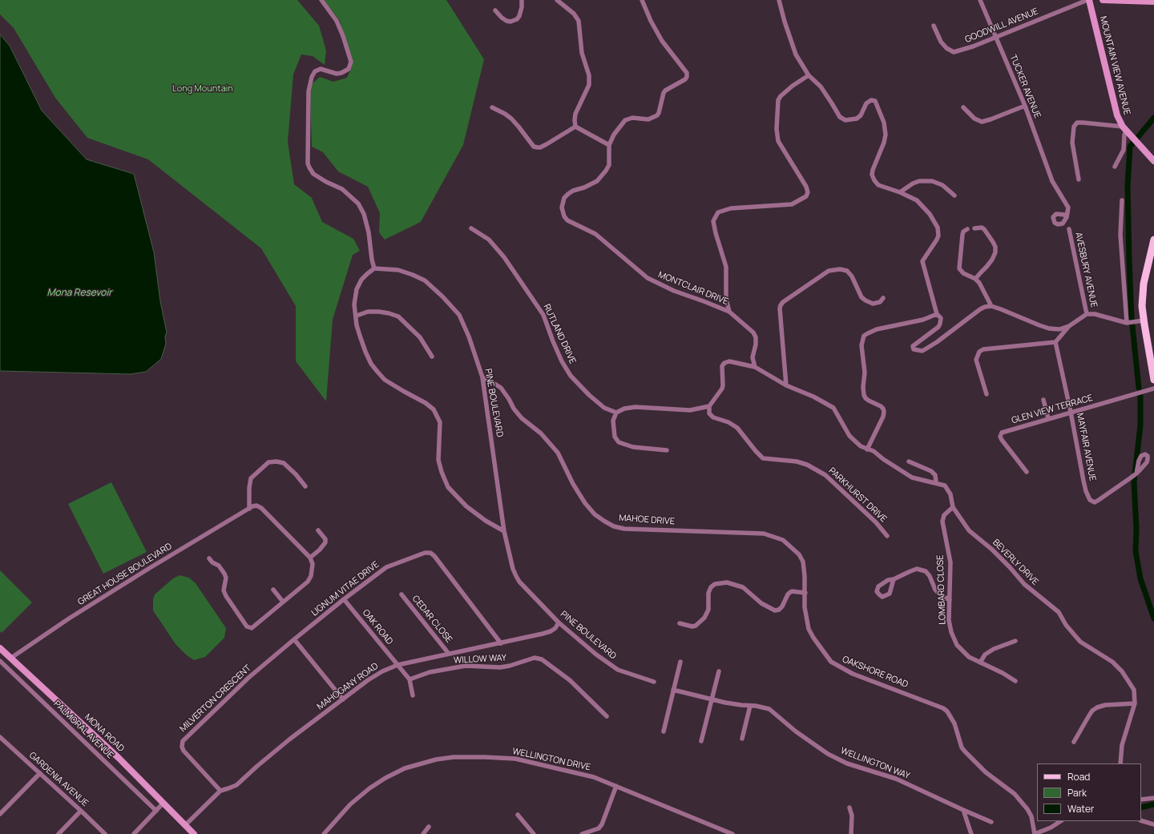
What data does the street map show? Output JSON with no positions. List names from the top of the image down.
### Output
{
  "streets": {
    "street": [
      "GOODWILL AVENUE",
      "MOUNTAIN VIEW AVENUE",
      "TUCKER AVENUE",
      "AVESBURY AVENUE",
      "MONTCLAIR DRIVE",
      "RUTLAND DRIVE",
      "PINE BOULEVARD",
      "GLEN VIEW TERRACE",
      "MAYFAIR AVENUE",
      "PARKHURST DRIVE",
      "MAHOE DRIVE",
      "BEVERLY DRIVE",
      "GREAT HOUSE BOULEVARD",
      "LIGNUM VITAE DRIVE",
      "LOMBARD CLOSE",
      "CEDAR CLOSE",
      "OAK ROAD",
      "WILLOW WAY",
      "OAKSHORE ROAD",
      "MAHOGANY ROAD",
      "MILVERTON CRESCENT",
      "PALMORAL AVENUE",
      "MONA ROAD",
      "WELLINGTON DRIVE",
      "WELLINGTON WAY",
      "GARDENIA AVENUE"
    ]
  },
  "crossings": [
    ["GOODWILL AVENUE", "MOUNTAIN VIEW AVENUE"],
    ["GOODWILL AVENUE", "TUCKER AVENUE"],
    ["PINE BOULEVARD", "MAHOE DRIVE"],
    ["PINE BOULEVARD", "MAHOGANY ROAD"],
    ["GLEN VIEW TERRACE", "MAYFAIR AVENUE"],
    ["MAHOE DRIVE", "OAKSHORE ROAD"],
    ["BEVERLY DRIVE", "LOMBARD CLOSE"],
    ["GREAT HOUSE BOULEVARD", "MONA ROAD"],
    ["LIGNUM VITAE DRIVE", "OAK ROAD"],
    ["LIGNUM VITAE DRIVE", "MAHOGANY ROAD"],
    ["LIGNUM VITAE DRIVE", "MILVERTON CRESCENT"],
    ["CEDAR CLOSE", "MAHOGANY ROAD"],
    ["OAK ROAD", "MAHOGANY ROAD"],
    ["MAHOGANY ROAD", "MILVERTON CRESCENT"]
  ],
  "water": ["Mona Resevoir"],
  "parks": ["Long Mountain"],
  "legend": ["Road", "Park", "Water"]
}
